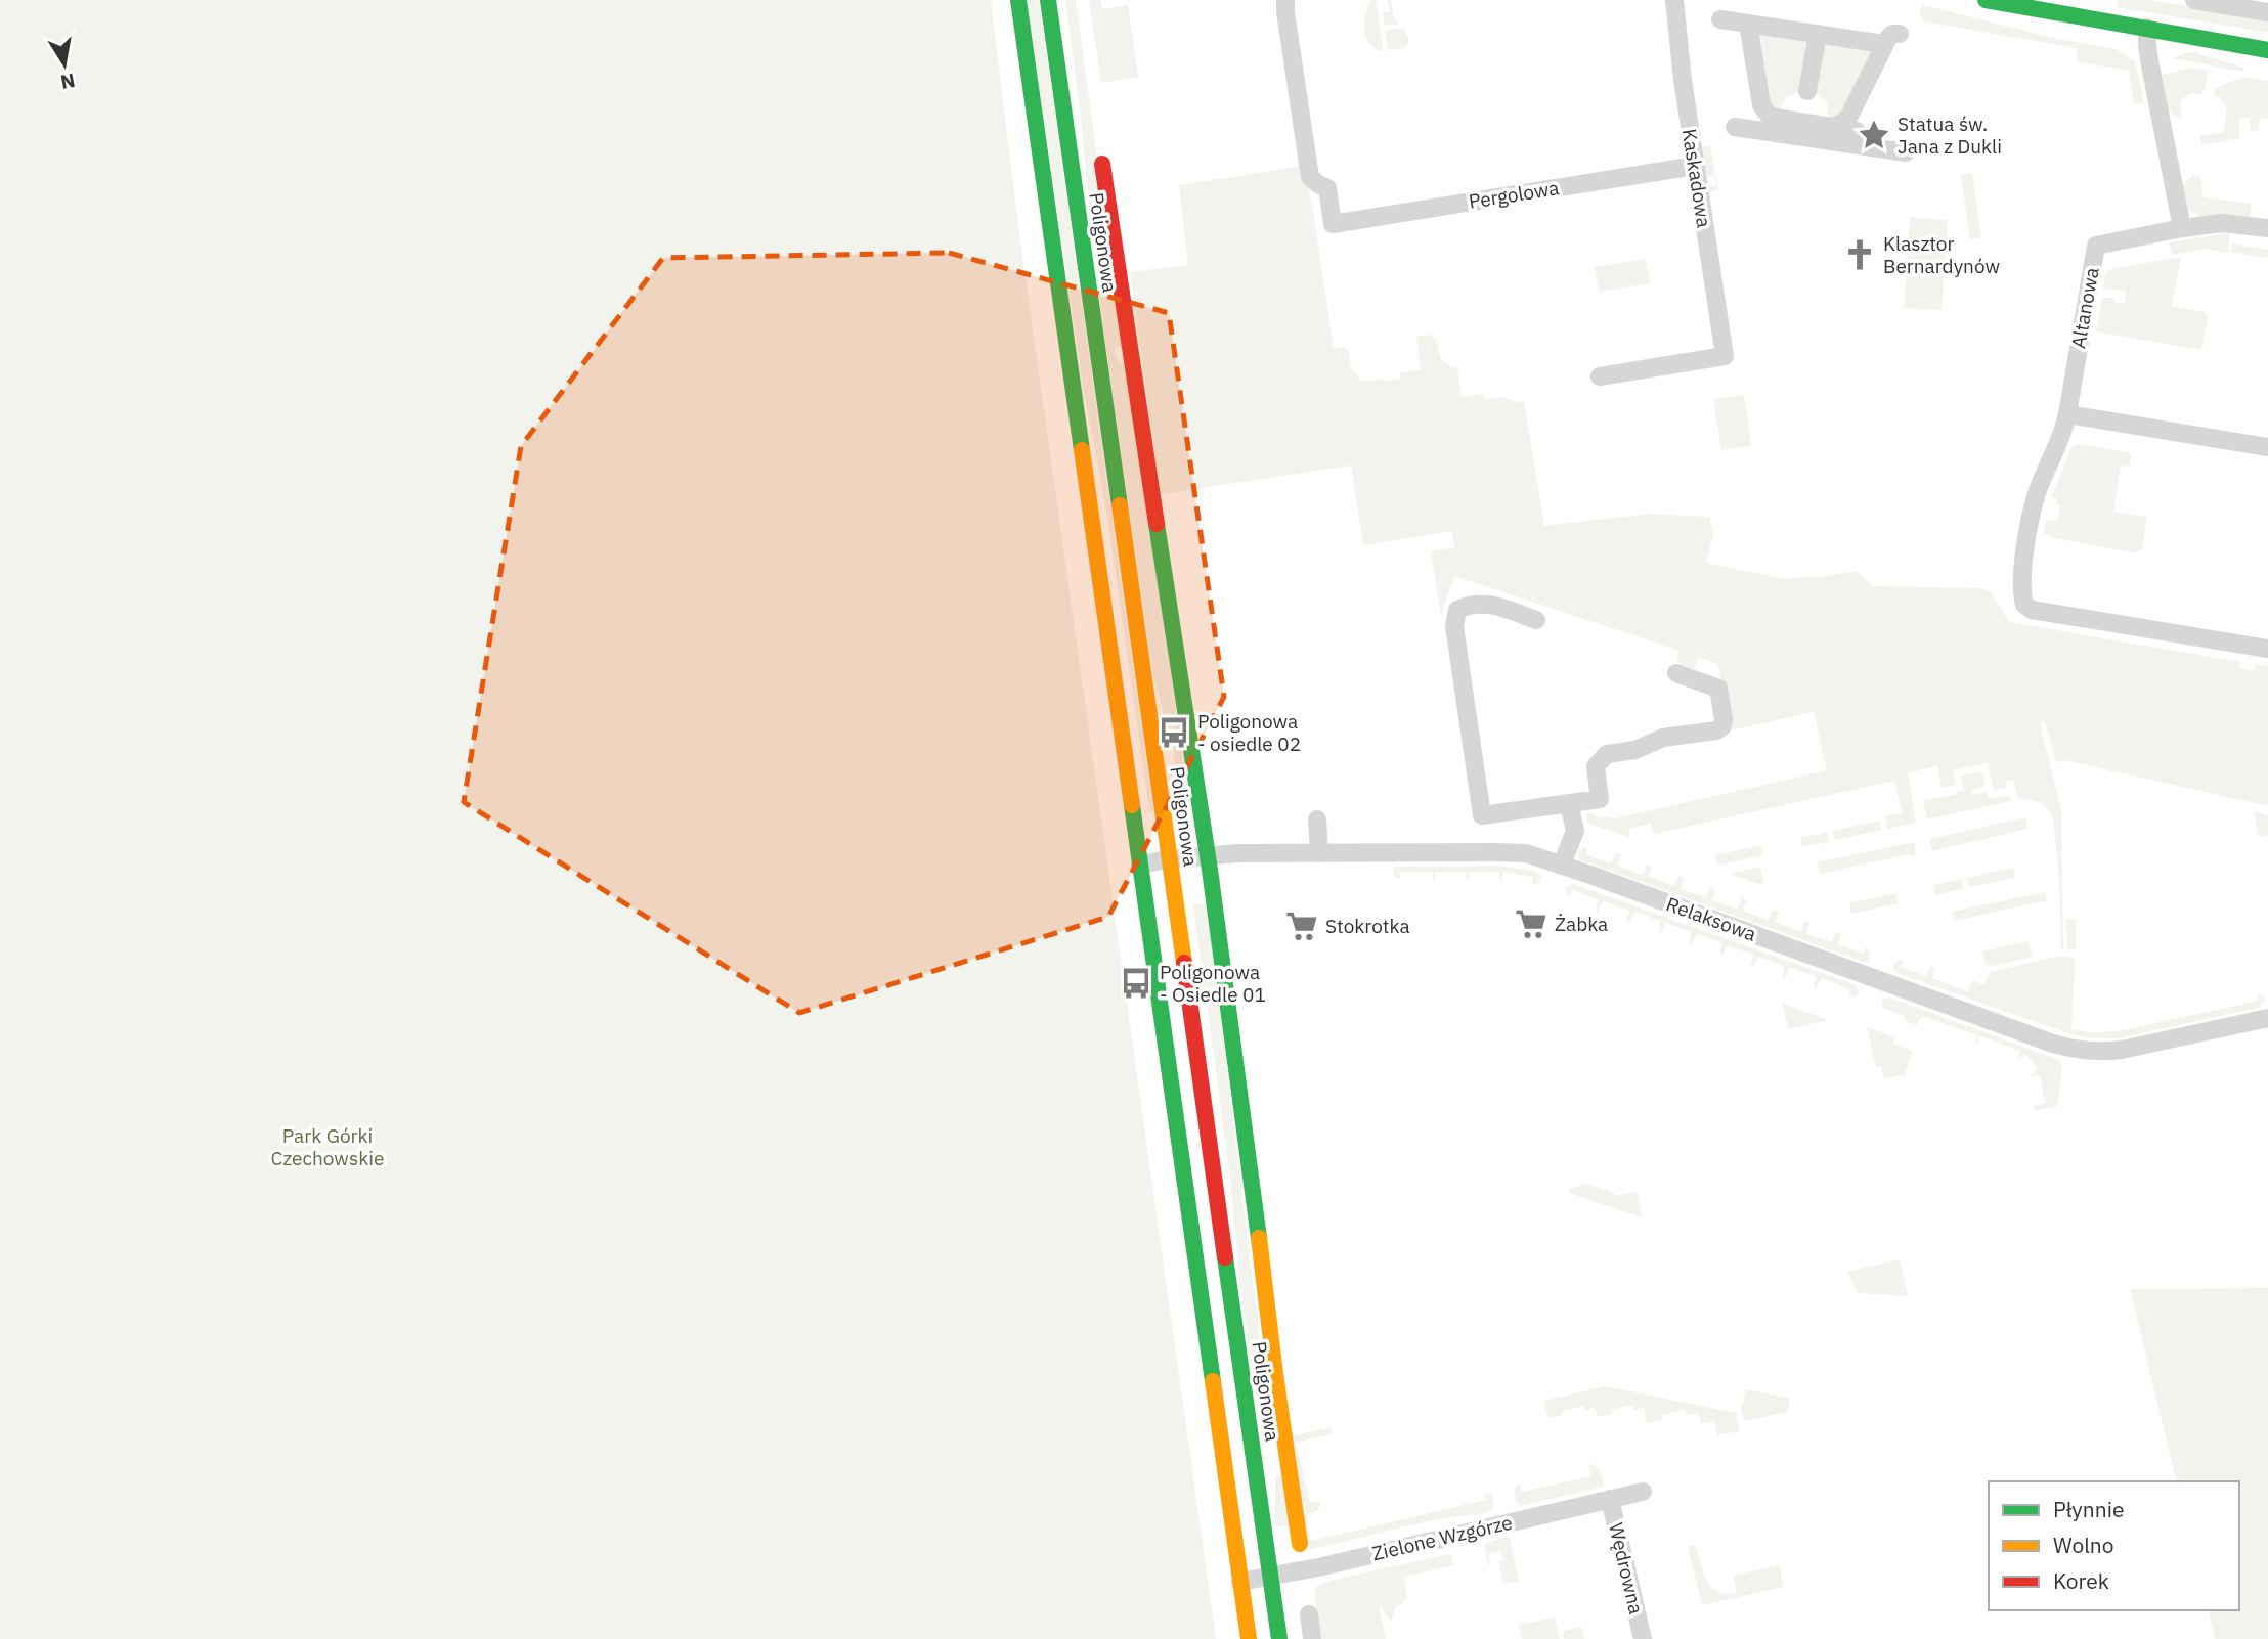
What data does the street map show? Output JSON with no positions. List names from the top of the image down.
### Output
{
  "streets": {
    "main road": ["Poligonowa"],
    "street": [
      "Kaskadowa",
      "Pergolowa",
      "Altanowa",
      "Relaksowa",
      "Zielone Wzgórze",
      "Wędrowna"
    ]
  },
  "crossings": [
    ["Kaskadowa", "Pergolowa"],
    ["Poligonowa", "Relaksowa"],
    ["Poligonowa", "Zielone Wzgórze"],
    ["Zielone Wzgórze", "Wędrowna"]
  ],
  "parks": ["Park Górki Czechowskie"],
  "places": {
    "place": ["Statua św. Jana z Dukli"],
    "church": ["Klasztor Bernardynów"],
    "bus stop": ["Poligonowa - osiedle 02", "Poligonowa - Osiedle 01"],
    "supermarket": ["Żabka", "Stokrotka"]
  },
  "legend": ["Płynnie", "Wolno", "Korek"],
  "north": "bottom"
}
